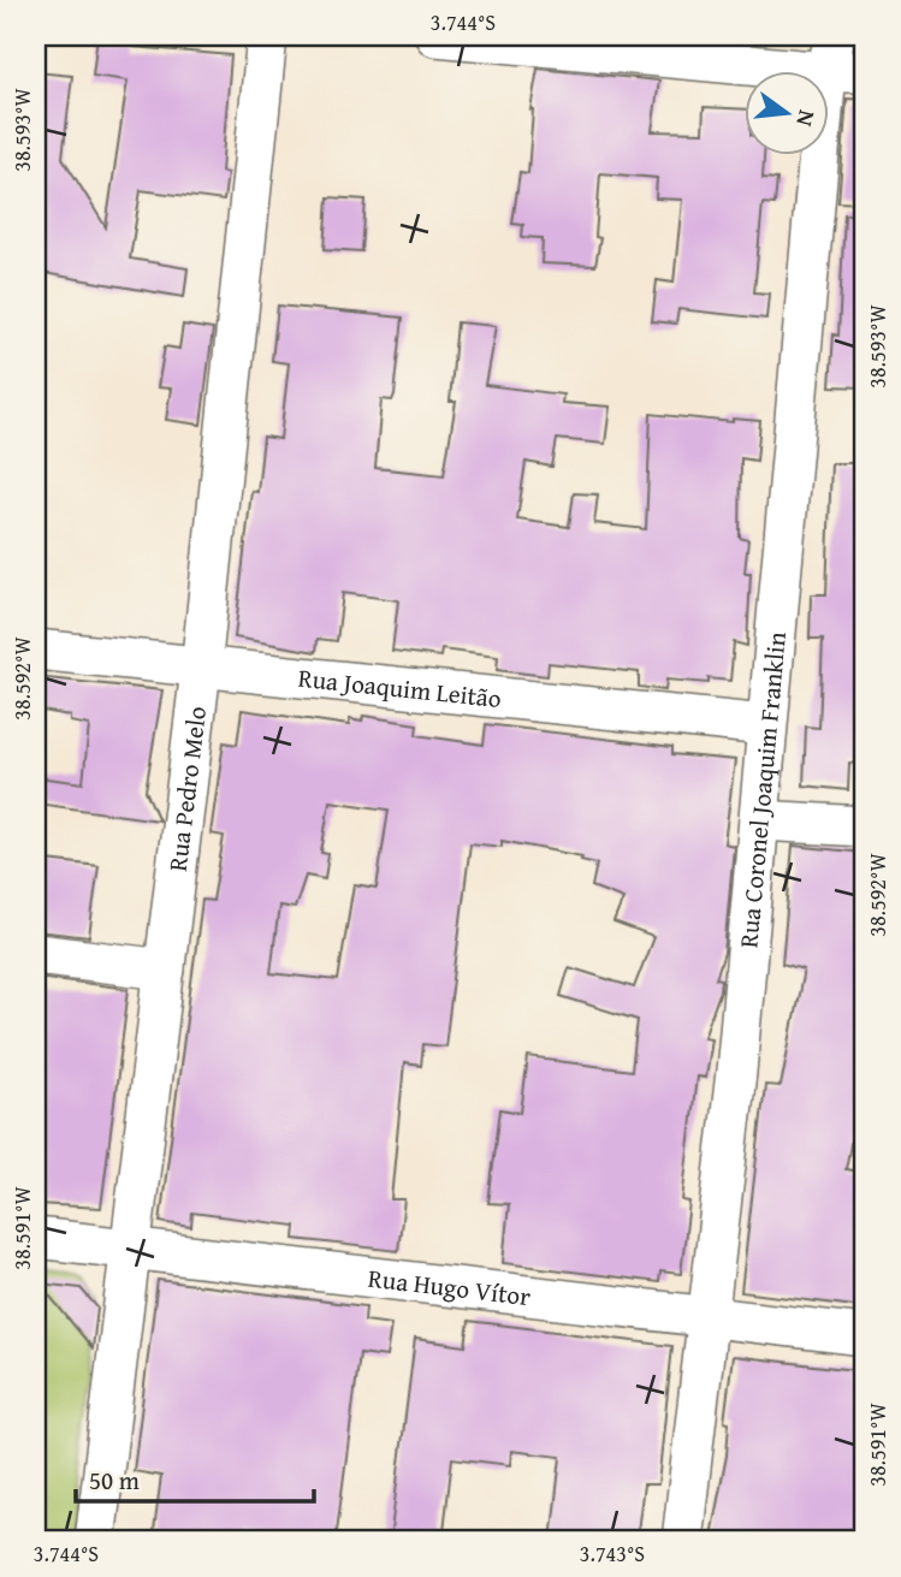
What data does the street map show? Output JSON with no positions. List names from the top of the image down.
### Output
{
  "streets": {
    "street": [
      "Rua Joaquim Leitão",
      "Rua Pedro Melo",
      "Rua Coronel Joaquim Franklin",
      "Rua Hugo Vítor"
    ]
  },
  "crossings": [
    ["Rua Joaquim Leitão", "Rua Pedro Melo"],
    ["Rua Joaquim Leitão", "Rua Coronel Joaquim Franklin"],
    ["Rua Pedro Melo", "Rua Hugo Vítor"],
    ["Rua Coronel Joaquim Franklin", "Rua Hugo Vítor"]
  ],
  "scale_bar": "50 m",
  "north": "right",
  "coordinates": [
    "3.744°S",
    "38.593°W",
    "38.592°W",
    "38.591°W",
    "3.743°S"
  ]
}
